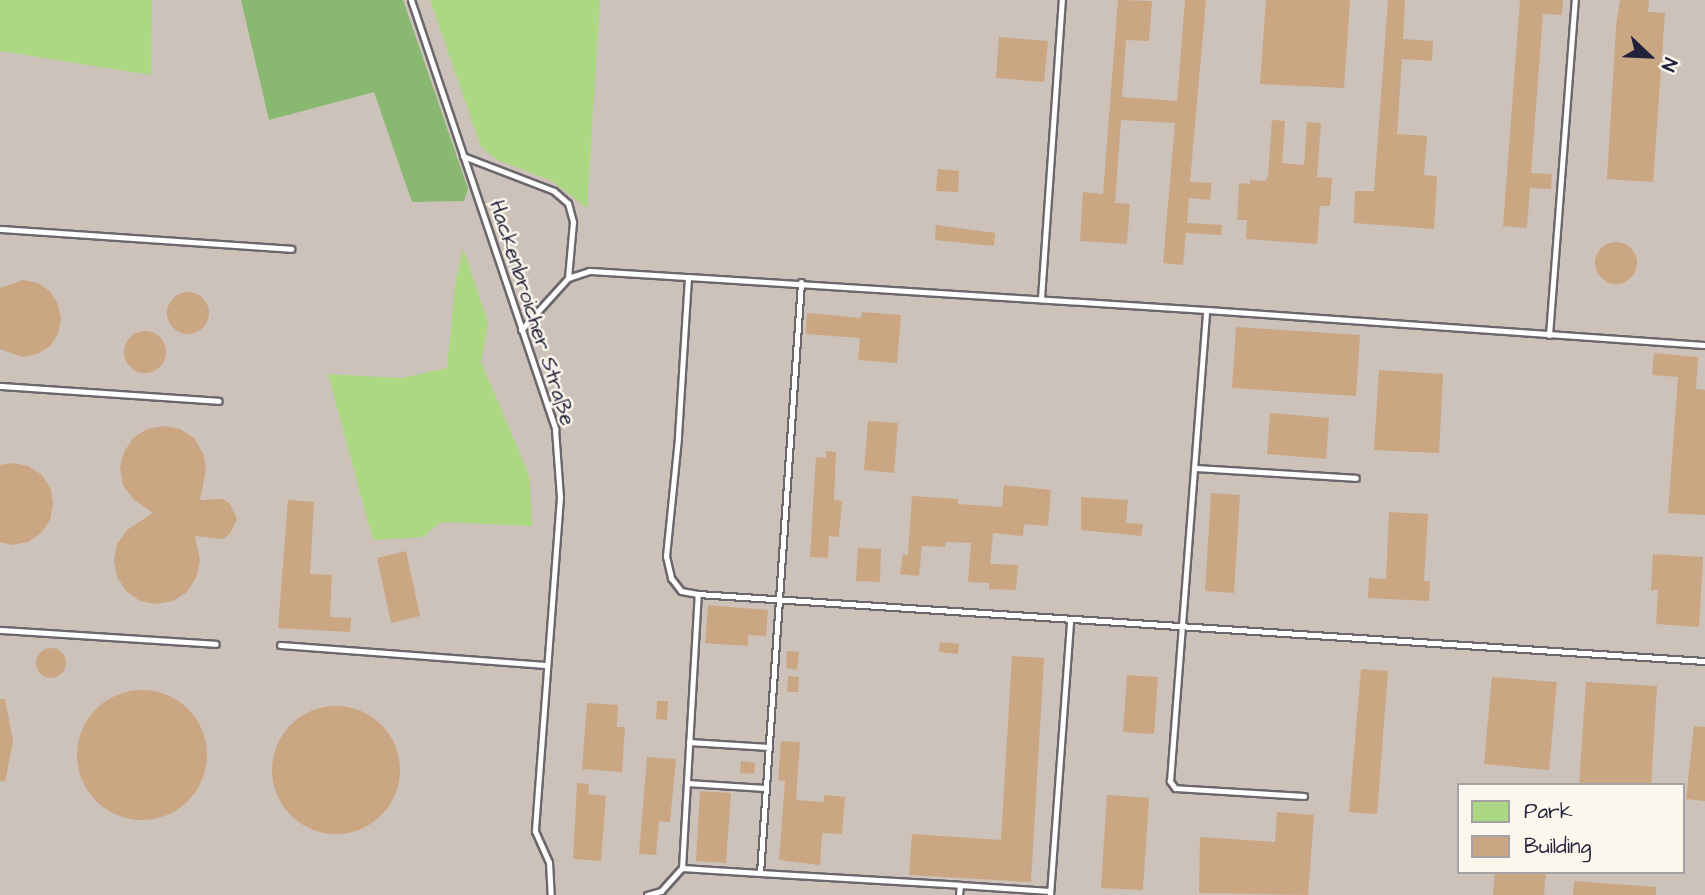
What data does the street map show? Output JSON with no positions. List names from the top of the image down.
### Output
{
  "streets": {
    "lane": ["Hackenbroicher Straße"]
  },
  "legend": ["Park", "Building"],
  "north": "bottom right"
}
